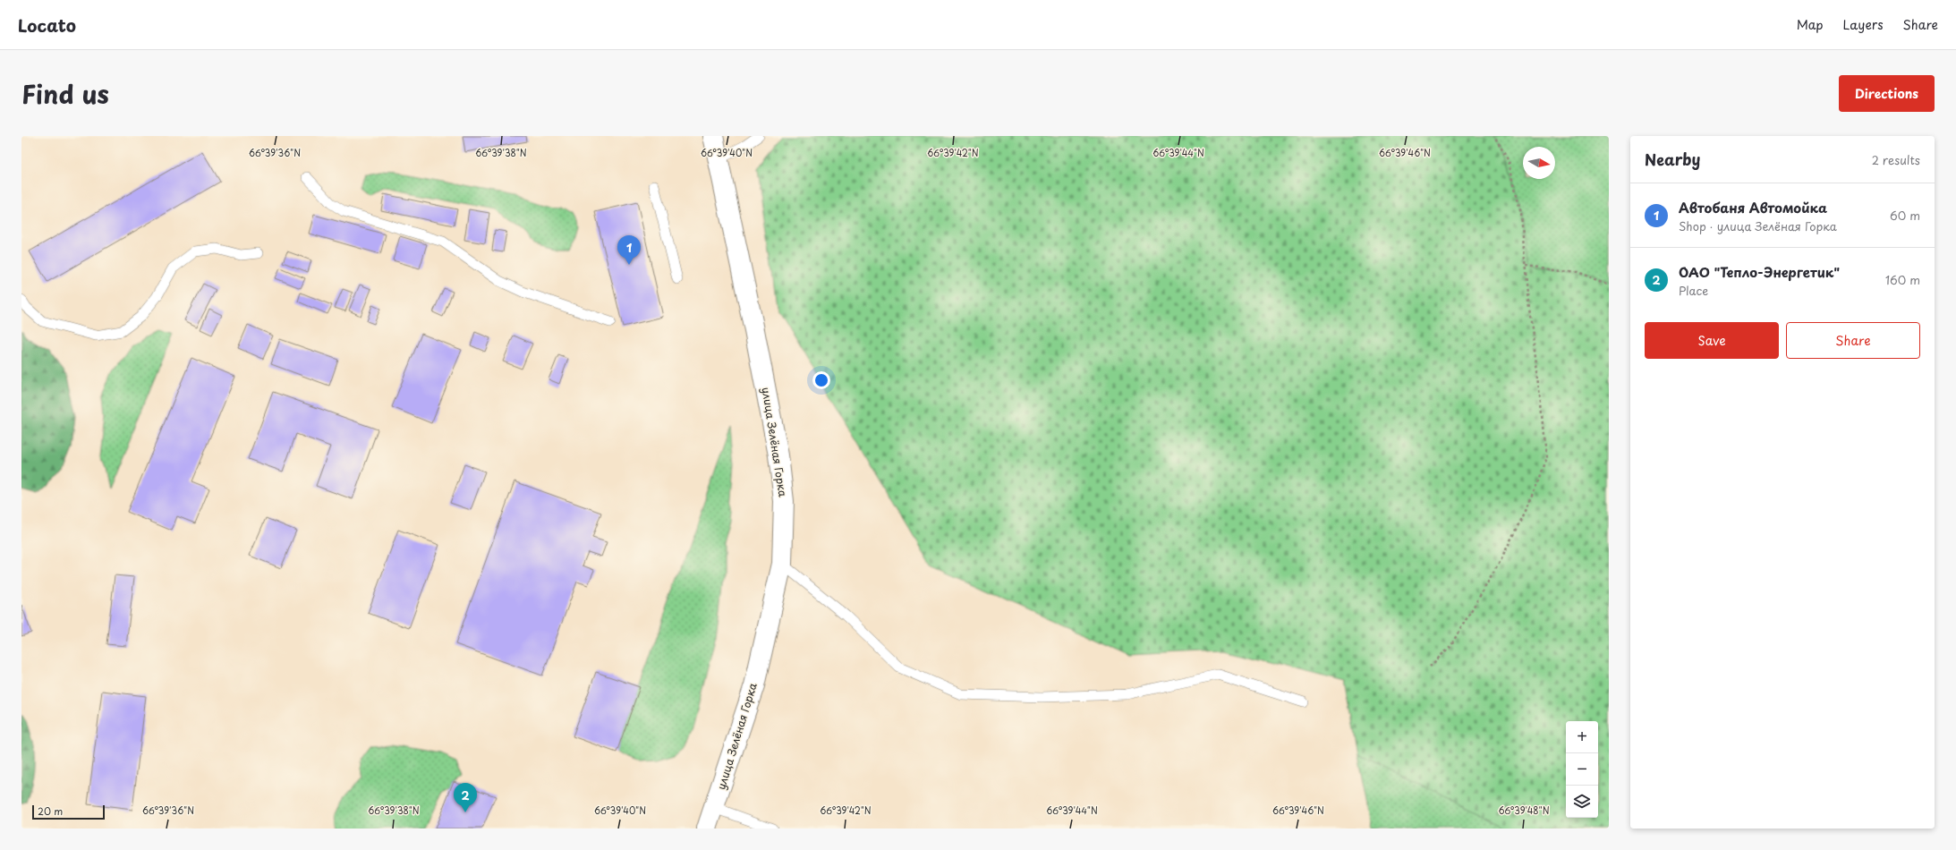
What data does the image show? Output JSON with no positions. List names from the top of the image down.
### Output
{
  "streets": {
    "street": ["улица Зелёная Горка"]
  },
  "scale_bar": "20 m",
  "north": "right",
  "page": {
    "header": "Locato",
    "nav": ["Map", "Layers", "Share"],
    "title": "Find us",
    "buttons": [
      "Directions",
      ["Save", "Share"]
    ],
    "heading": ["Nearby", "2 results"],
    "list": [
      {
        "mark": "1",
        "name": "Автобаня Автомойка",
        "note": "Shop · улица Зелёная Горка",
        "value": "60 m"
      },
      {
        "mark": "2",
        "name": "ОАО \"Тепло-Энергетик\"",
        "note": "Place",
        "value": "160 m"
      }
    ],
    "pins": ["1", "2"],
    "map_buttons": ["+", "−"],
    "scale": "20 m"
  },
  "coordinates": [
    "66°39'36\"N",
    "66°39'38\"N",
    "66°39'40\"N",
    "66°39'42\"N",
    "66°39'44\"N",
    "66°39'46\"N",
    "66°39'48\"N"
  ]
}
